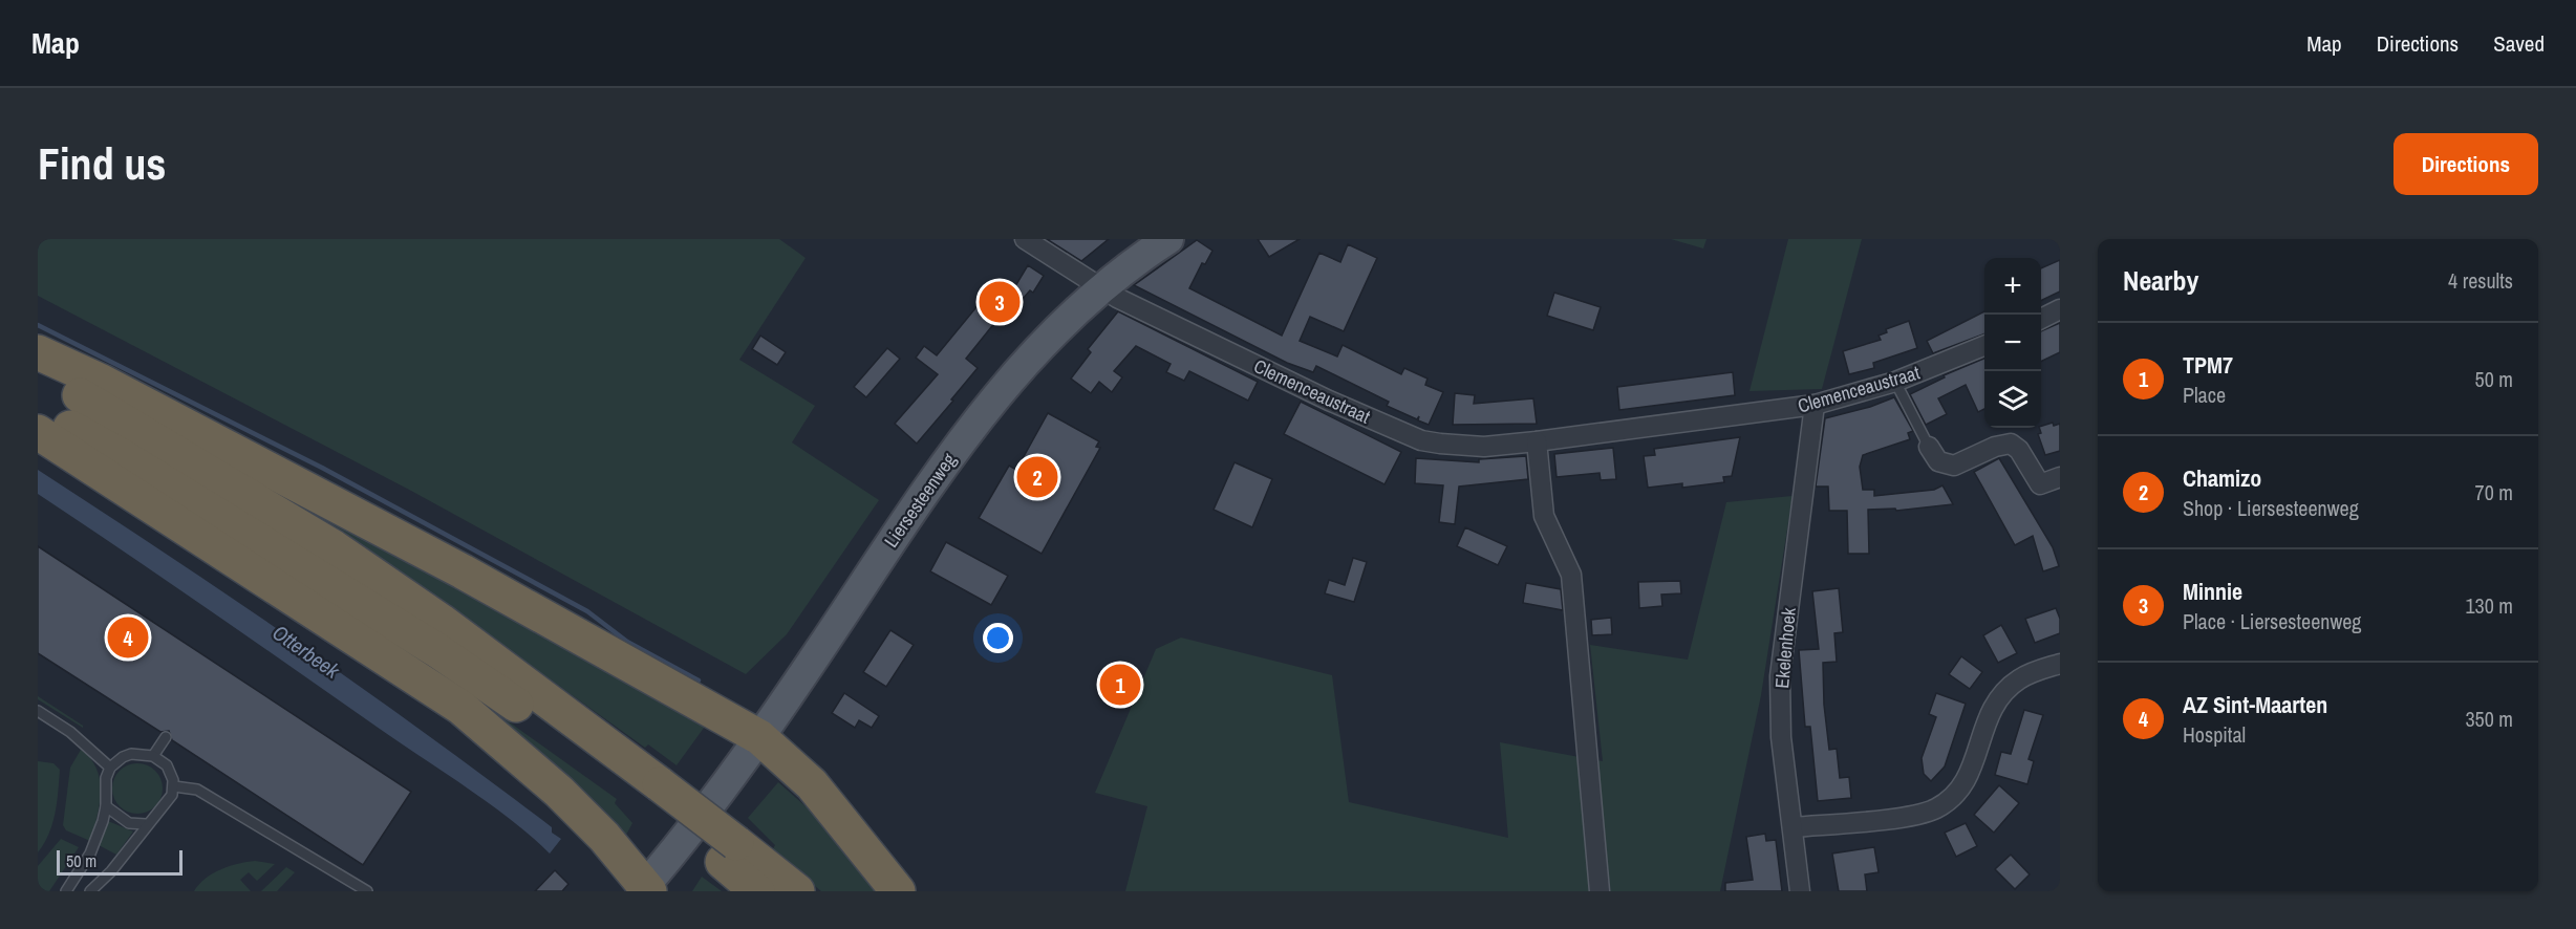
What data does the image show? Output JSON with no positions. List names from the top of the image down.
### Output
{
  "streets": {
    "main road": ["Liersesteenweg"],
    "street": ["Clemenceaustraat", "Ekelenhoek"]
  },
  "crossings": [
    ["Clemenceaustraat", "Liersesteenweg"],
    ["Clemenceaustraat", "Ekelenhoek"]
  ],
  "water": ["Otterbeek"],
  "scale_bar": "50 m",
  "page": {
    "header": "Map",
    "nav": ["Map", "Directions", "Saved"],
    "buttons": "Directions",
    "title": "Find us",
    "heading": ["Nearby", "4 results"],
    "map_buttons": ["+", "−"],
    "pins": [
      "3",
      "2",
      "4",
      "1"
    ],
    "list": [
      {
        "mark": "1",
        "name": "TPM7",
        "note": "Place",
        "value": "50 m"
      },
      {
        "mark": "2",
        "name": "Chamizo",
        "note": "Shop · Liersesteenweg",
        "value": "70 m"
      },
      {
        "mark": "3",
        "name": "Minnie",
        "note": "Place · Liersesteenweg",
        "value": "130 m"
      },
      {
        "mark": "4",
        "name": "AZ Sint-Maarten",
        "note": "Hospital",
        "value": "350 m"
      }
    ],
    "scale": "50 m"
  }
}
